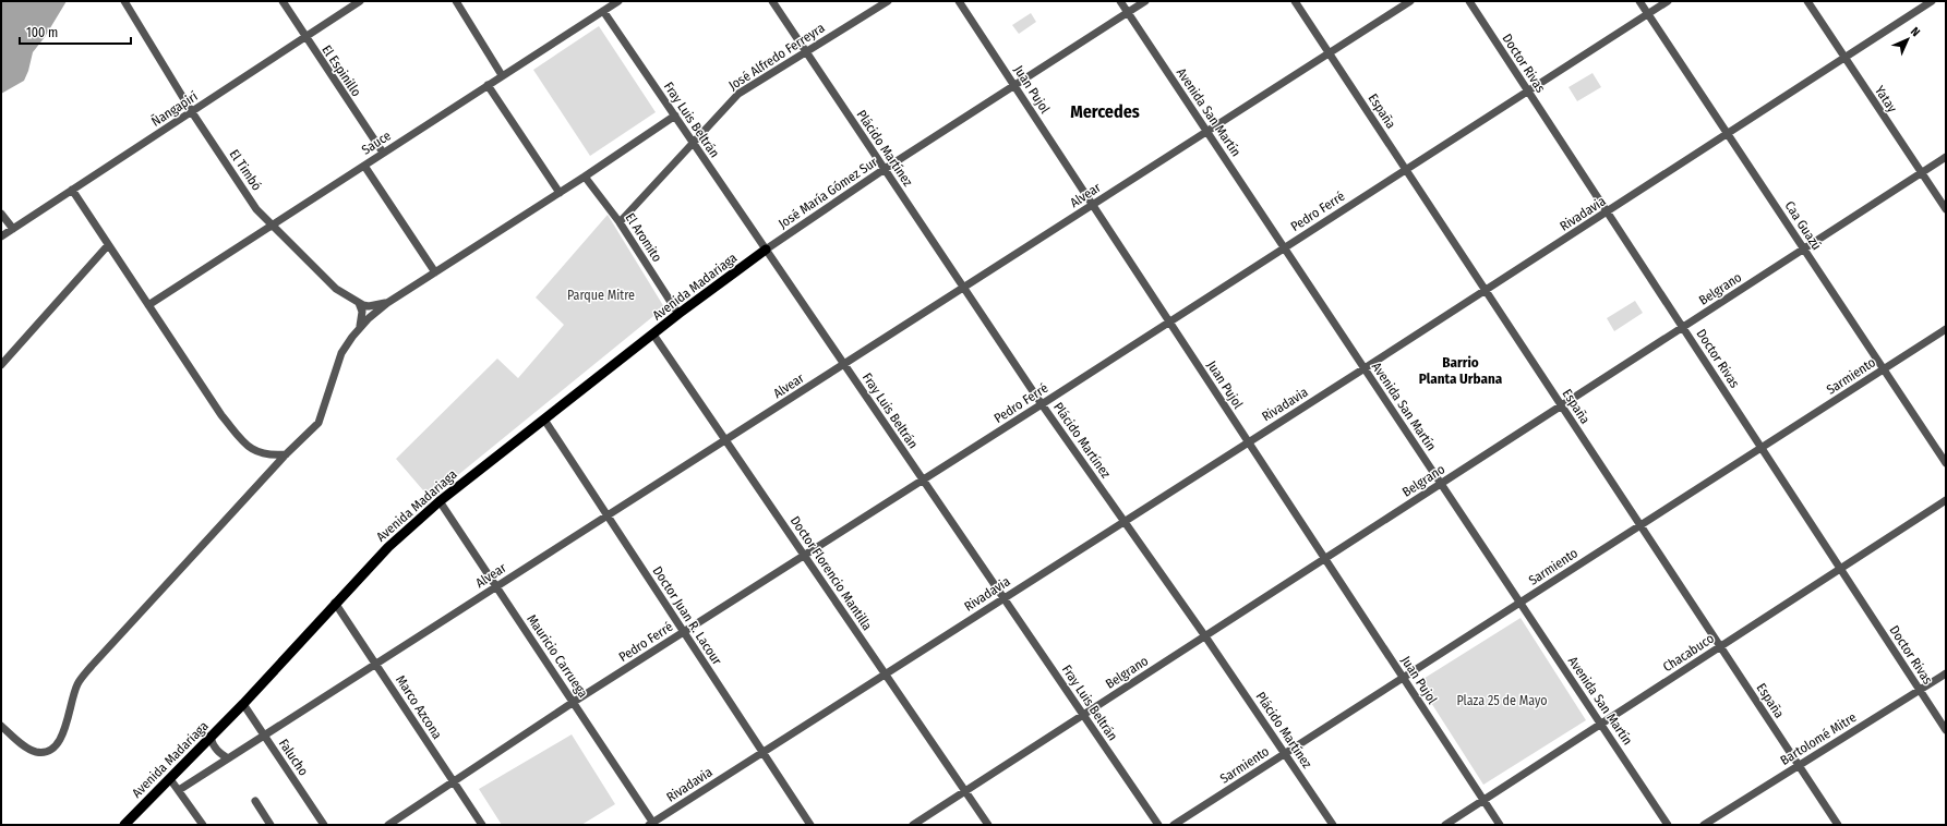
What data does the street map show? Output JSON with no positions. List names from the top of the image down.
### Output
{
  "streets": {
    "main road": ["Avenida Madariaga"],
    "street": [
      "José Alfredo Ferreyra",
      "Doctor Rivas",
      "El Espinillo",
      "Juan Pujol",
      "Yatay",
      "Ñangapirí",
      "España",
      "Avenida San Martín",
      "Fray Luis Beltrán",
      "Sauce",
      "Plácido Martínez",
      "El Timbó",
      "José María Gómez Sur",
      "Alvear",
      "Pedro Ferré",
      "Rivadavia",
      "Caa Guazú",
      "El Aromito",
      "Belgrano",
      "Sarmiento",
      "Doctor Florencio Mantilla",
      "Doctor Juan R. Lacour",
      "Chacabuco",
      "Mauricio Carruega",
      "Marco Azcona",
      "Bartolomé Mitre",
      "Falucho"
    ]
  },
  "crossings": [
    ["José Alfredo Ferreyra", "Fray Luis Beltrán"],
    ["José Alfredo Ferreyra", "Plácido Martínez"],
    ["José Alfredo Ferreyra", "El Aromito"],
    ["Doctor Rivas", "Pedro Ferré"],
    ["Doctor Rivas", "Rivadavia"],
    ["Doctor Rivas", "Belgrano"],
    ["Doctor Rivas", "Sarmiento"],
    ["Doctor Rivas", "Chacabuco"],
    ["Doctor Rivas", "Bartolomé Mitre"],
    ["El Espinillo", "Ñangapirí"],
    ["El Espinillo", "Sauce"],
    ["Juan Pujol", "José María Gómez Sur"],
    ["Juan Pujol", "Alvear"],
    ["Juan Pujol", "Pedro Ferré"],
    ["Juan Pujol", "Rivadavia"],
    ["Juan Pujol", "Belgrano"],
    ["Juan Pujol", "Sarmiento"],
    ["Juan Pujol", "Chacabuco"],
    ["Yatay", "Rivadavia"],
    ["Yatay", "Belgrano"],
    ["Ñangapirí", "El Timbó"],
    ["España", "Alvear"],
    ["España", "Pedro Ferré"],
    ["España", "Rivadavia"],
    ["España", "Belgrano"],
    ["España", "Sarmiento"],
    ["España", "Chacabuco"],
    ["España", "Bartolomé Mitre"],
    ["Avenida San Martín", "José María Gómez Sur"],
    ["Avenida San Martín", "Alvear"],
    ["Avenida San Martín", "Pedro Ferré"],
    ["Avenida San Martín", "Rivadavia"],
    ["Avenida San Martín", "Belgrano"],
    ["Avenida San Martín", "Sarmiento"],
    ["Avenida San Martín", "Chacabuco"],
    ["Fray Luis Beltrán", "Sauce"],
    ["Fray Luis Beltrán", "José María Gómez Sur"],
    ["Fray Luis Beltrán", "Alvear"],
    ["Fray Luis Beltrán", "Pedro Ferré"],
    ["Fray Luis Beltrán", "Rivadavia"],
    ["Fray Luis Beltrán", "Avenida Madariaga"],
    ["Fray Luis Beltrán", "Belgrano"],
    ["Sauce", "El Timbó"],
    ["Plácido Martínez", "José María Gómez Sur"],
    ["Plácido Martínez", "Alvear"],
    ["Plácido Martínez", "Pedro Ferré"],
    ["Plácido Martínez", "Rivadavia"],
    ["Plácido Martínez", "Belgrano"],
    ["Plácido Martínez", "Sarmiento"],
    ["José María Gómez Sur", "Avenida Madariaga"],
    ["Alvear", "Doctor Florencio Mantilla"],
    ["Alvear", "Doctor Juan R. Lacour"],
    ["Alvear", "Mauricio Carruega"],
    ["Alvear", "Marco Azcona"],
    ["Alvear", "Falucho"],
    ["Pedro Ferré", "Caa Guazú"],
    ["Pedro Ferré", "Doctor Florencio Mantilla"],
    ["Pedro Ferré", "Doctor Juan R. Lacour"],
    ["Pedro Ferré", "Mauricio Carruega"],
    ["Pedro Ferré", "Marco Azcona"],
    ["Rivadavia", "Caa Guazú"],
    ["Rivadavia", "Doctor Florencio Mantilla"],
    ["Rivadavia", "Doctor Juan R. Lacour"],
    ["Rivadavia", "Mauricio Carruega"],
    ["Caa Guazú", "Belgrano"],
    ["Caa Guazú", "Sarmiento"],
    ["El Aromito", "Avenida Madariaga"],
    ["Avenida Madariaga", "Doctor Florencio Mantilla"],
    ["Avenida Madariaga", "Doctor Juan R. Lacour"],
    ["Avenida Madariaga", "Mauricio Carruega"],
    ["Avenida Madariaga", "Marco Azcona"],
    ["Avenida Madariaga", "Falucho"],
    ["Belgrano", "Doctor Florencio Mantilla"]
  ],
  "districts": ["Mercedes", "Barrio Planta Urbana"],
  "parks": ["Parque Mitre", "Plaza 25 de Mayo"],
  "scale_bar": "100 m",
  "north": "top right"
}
